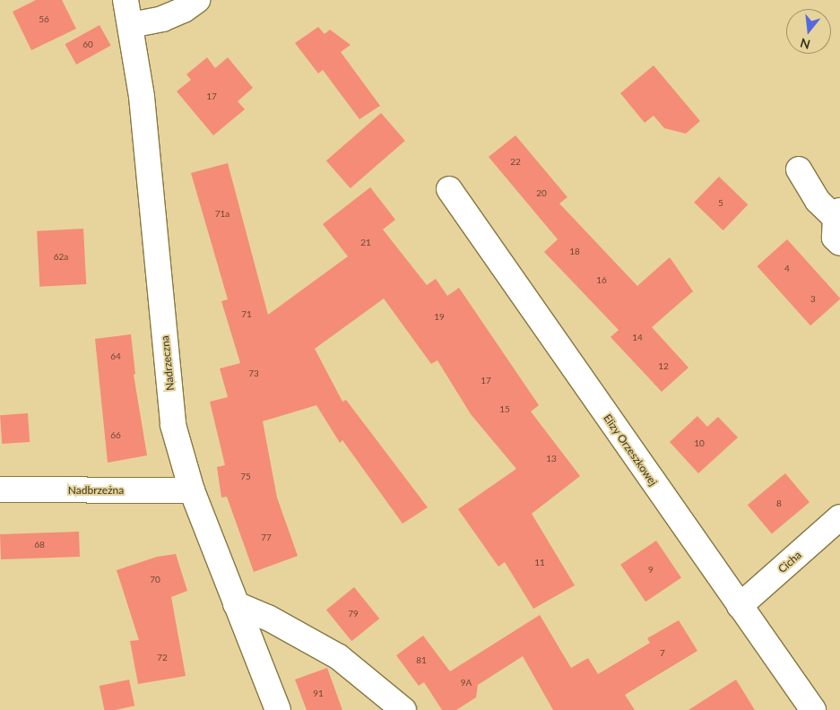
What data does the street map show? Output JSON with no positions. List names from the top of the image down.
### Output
{
  "streets": {
    "street": [
      "Nadrzeczna",
      "Elizy Orzeszkowej",
      "Nadbrzeżna",
      "Cicha"
    ]
  },
  "crossings": [
    ["Nadrzeczna", "Nadbrzeżna"],
    ["Elizy Orzeszkowej", "Cicha"]
  ],
  "house_numbers": [
    "56",
    "60",
    "17",
    "22",
    "20",
    "5",
    "71a",
    "21",
    "18",
    "62a",
    "4",
    "16",
    "3",
    "71",
    "19",
    "14",
    "64",
    "12",
    "73",
    "17",
    "15",
    "66",
    "10",
    "13",
    "75",
    "8",
    "77",
    "68",
    "11",
    "9",
    "70",
    "79",
    "7",
    "72",
    "81",
    "9A",
    "91"
  ],
  "north": "bottom"
}
